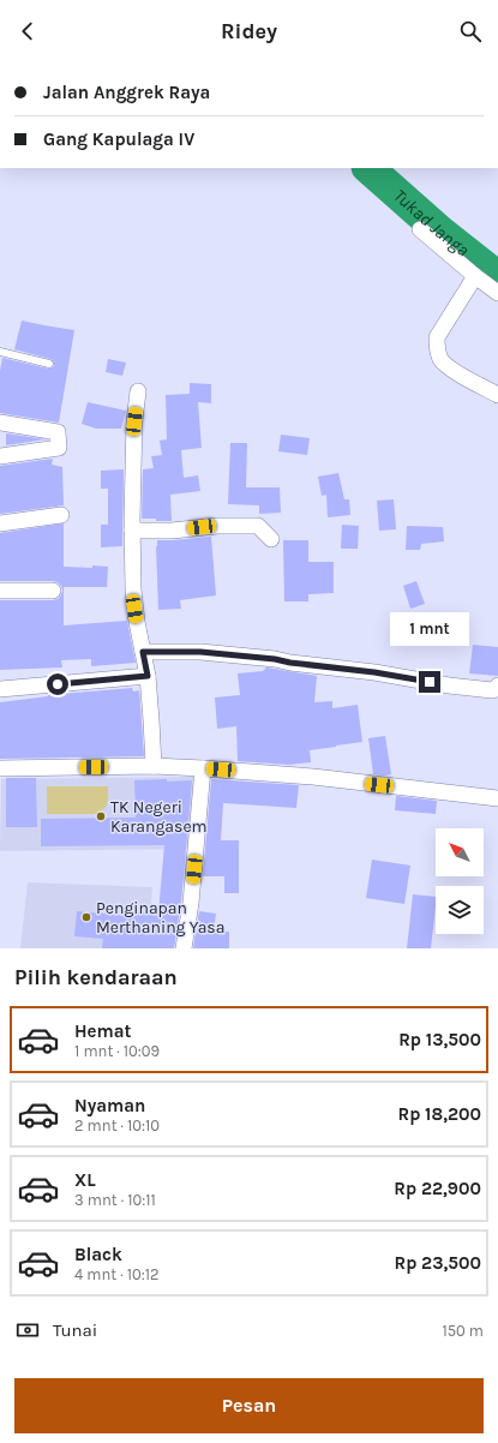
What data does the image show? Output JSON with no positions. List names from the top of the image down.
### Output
{
  "water": ["Tukad Janga"],
  "places": ["TK Negeri Karangasem", "Penginapan Merthaning Yasa"],
  "north": "top left",
  "page": {
    "header": "Ridey",
    "banner": ["Jalan Anggrek Raya", "Gang Kapulaga IV"],
    "bubble": "1 mnt",
    "heading": "Pilih kendaraan",
    "list": [
      {
        "name": "Hemat",
        "note": "1 mnt · 10:09",
        "value": "Rp 13,500"
      },
      {
        "name": "Nyaman",
        "note": "2 mnt · 10:10",
        "value": "Rp 18,200"
      },
      {
        "name": "XL",
        "note": "3 mnt · 10:11",
        "value": "Rp 22,900"
      },
      {
        "name": "Black",
        "note": "4 mnt · 10:12",
        "value": "Rp 23,500"
      }
    ],
    "pay": ["Tunai", "150 m"],
    "buttons": "Pesan"
  }
}
